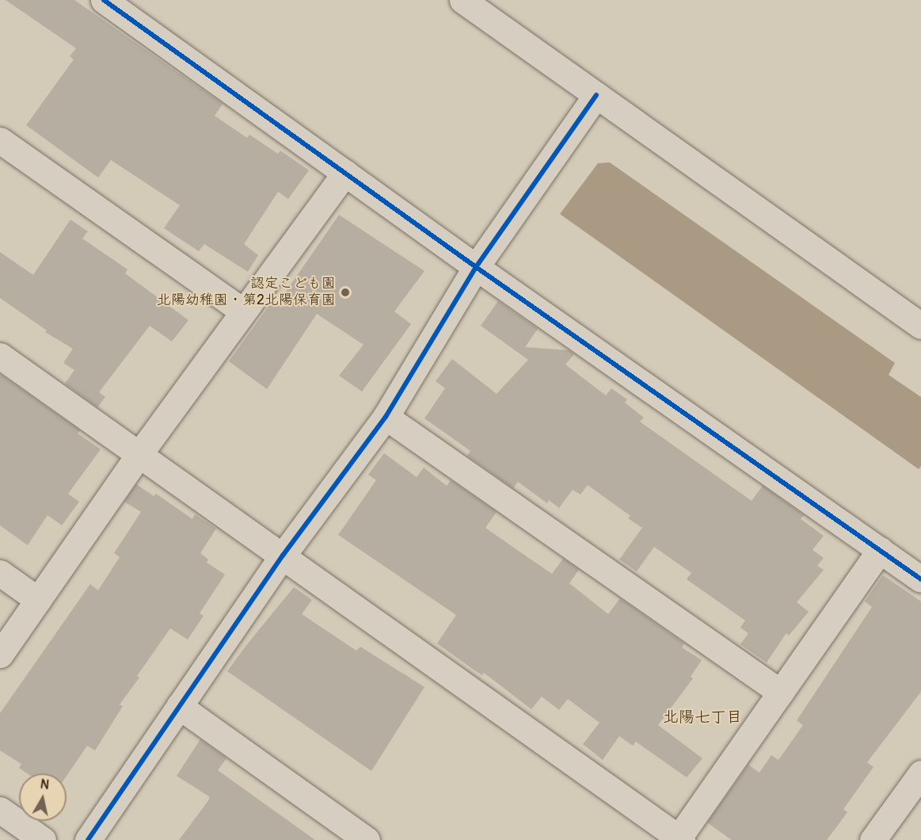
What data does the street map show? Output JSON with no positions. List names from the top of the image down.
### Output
{
  "districts": ["北陽七丁目"],
  "places": ["認定こども園 北陽幼稚園・第2北陽保育園"],
  "north": "top"
}
